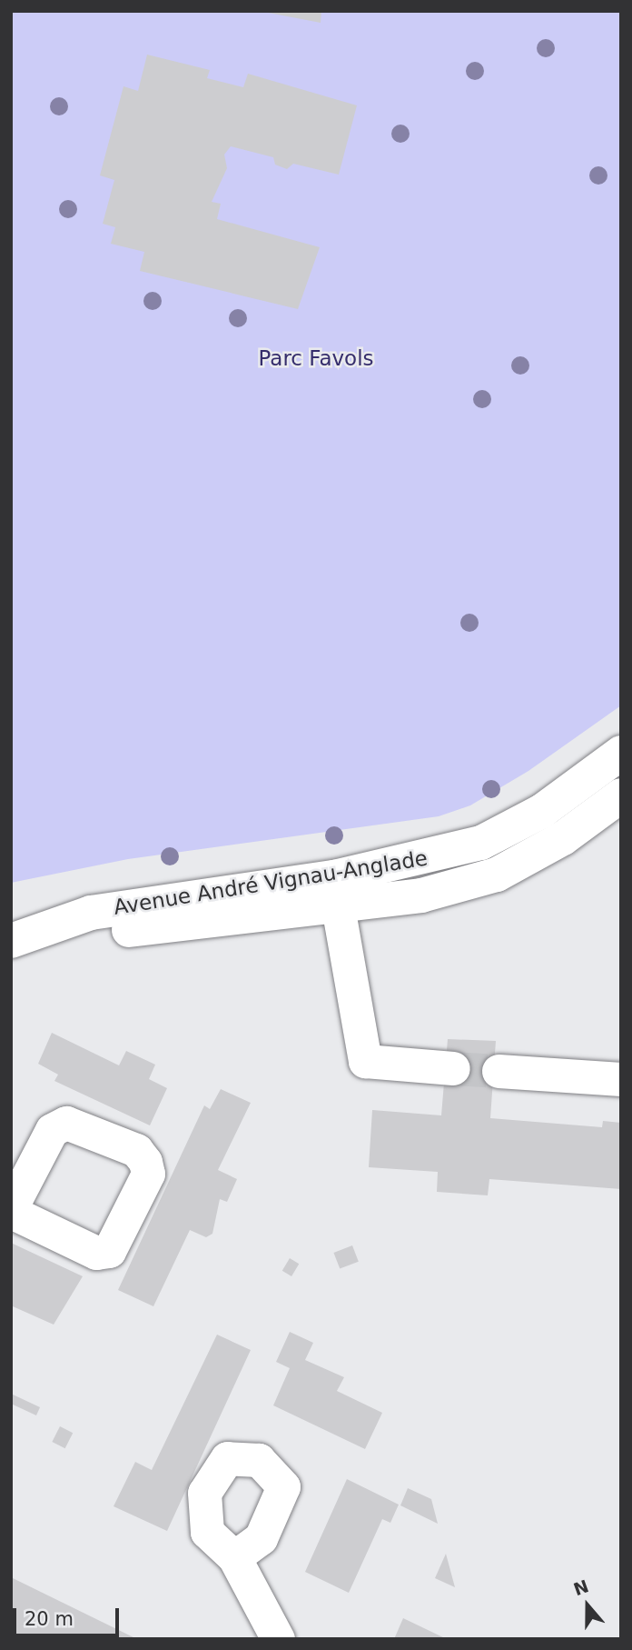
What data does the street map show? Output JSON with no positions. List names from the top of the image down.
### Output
{
  "streets": {
    "street": ["Avenue André Vignau-Anglade"]
  },
  "parks": ["Parc Favols"],
  "scale_bar": "20 m",
  "north": "top"
}
